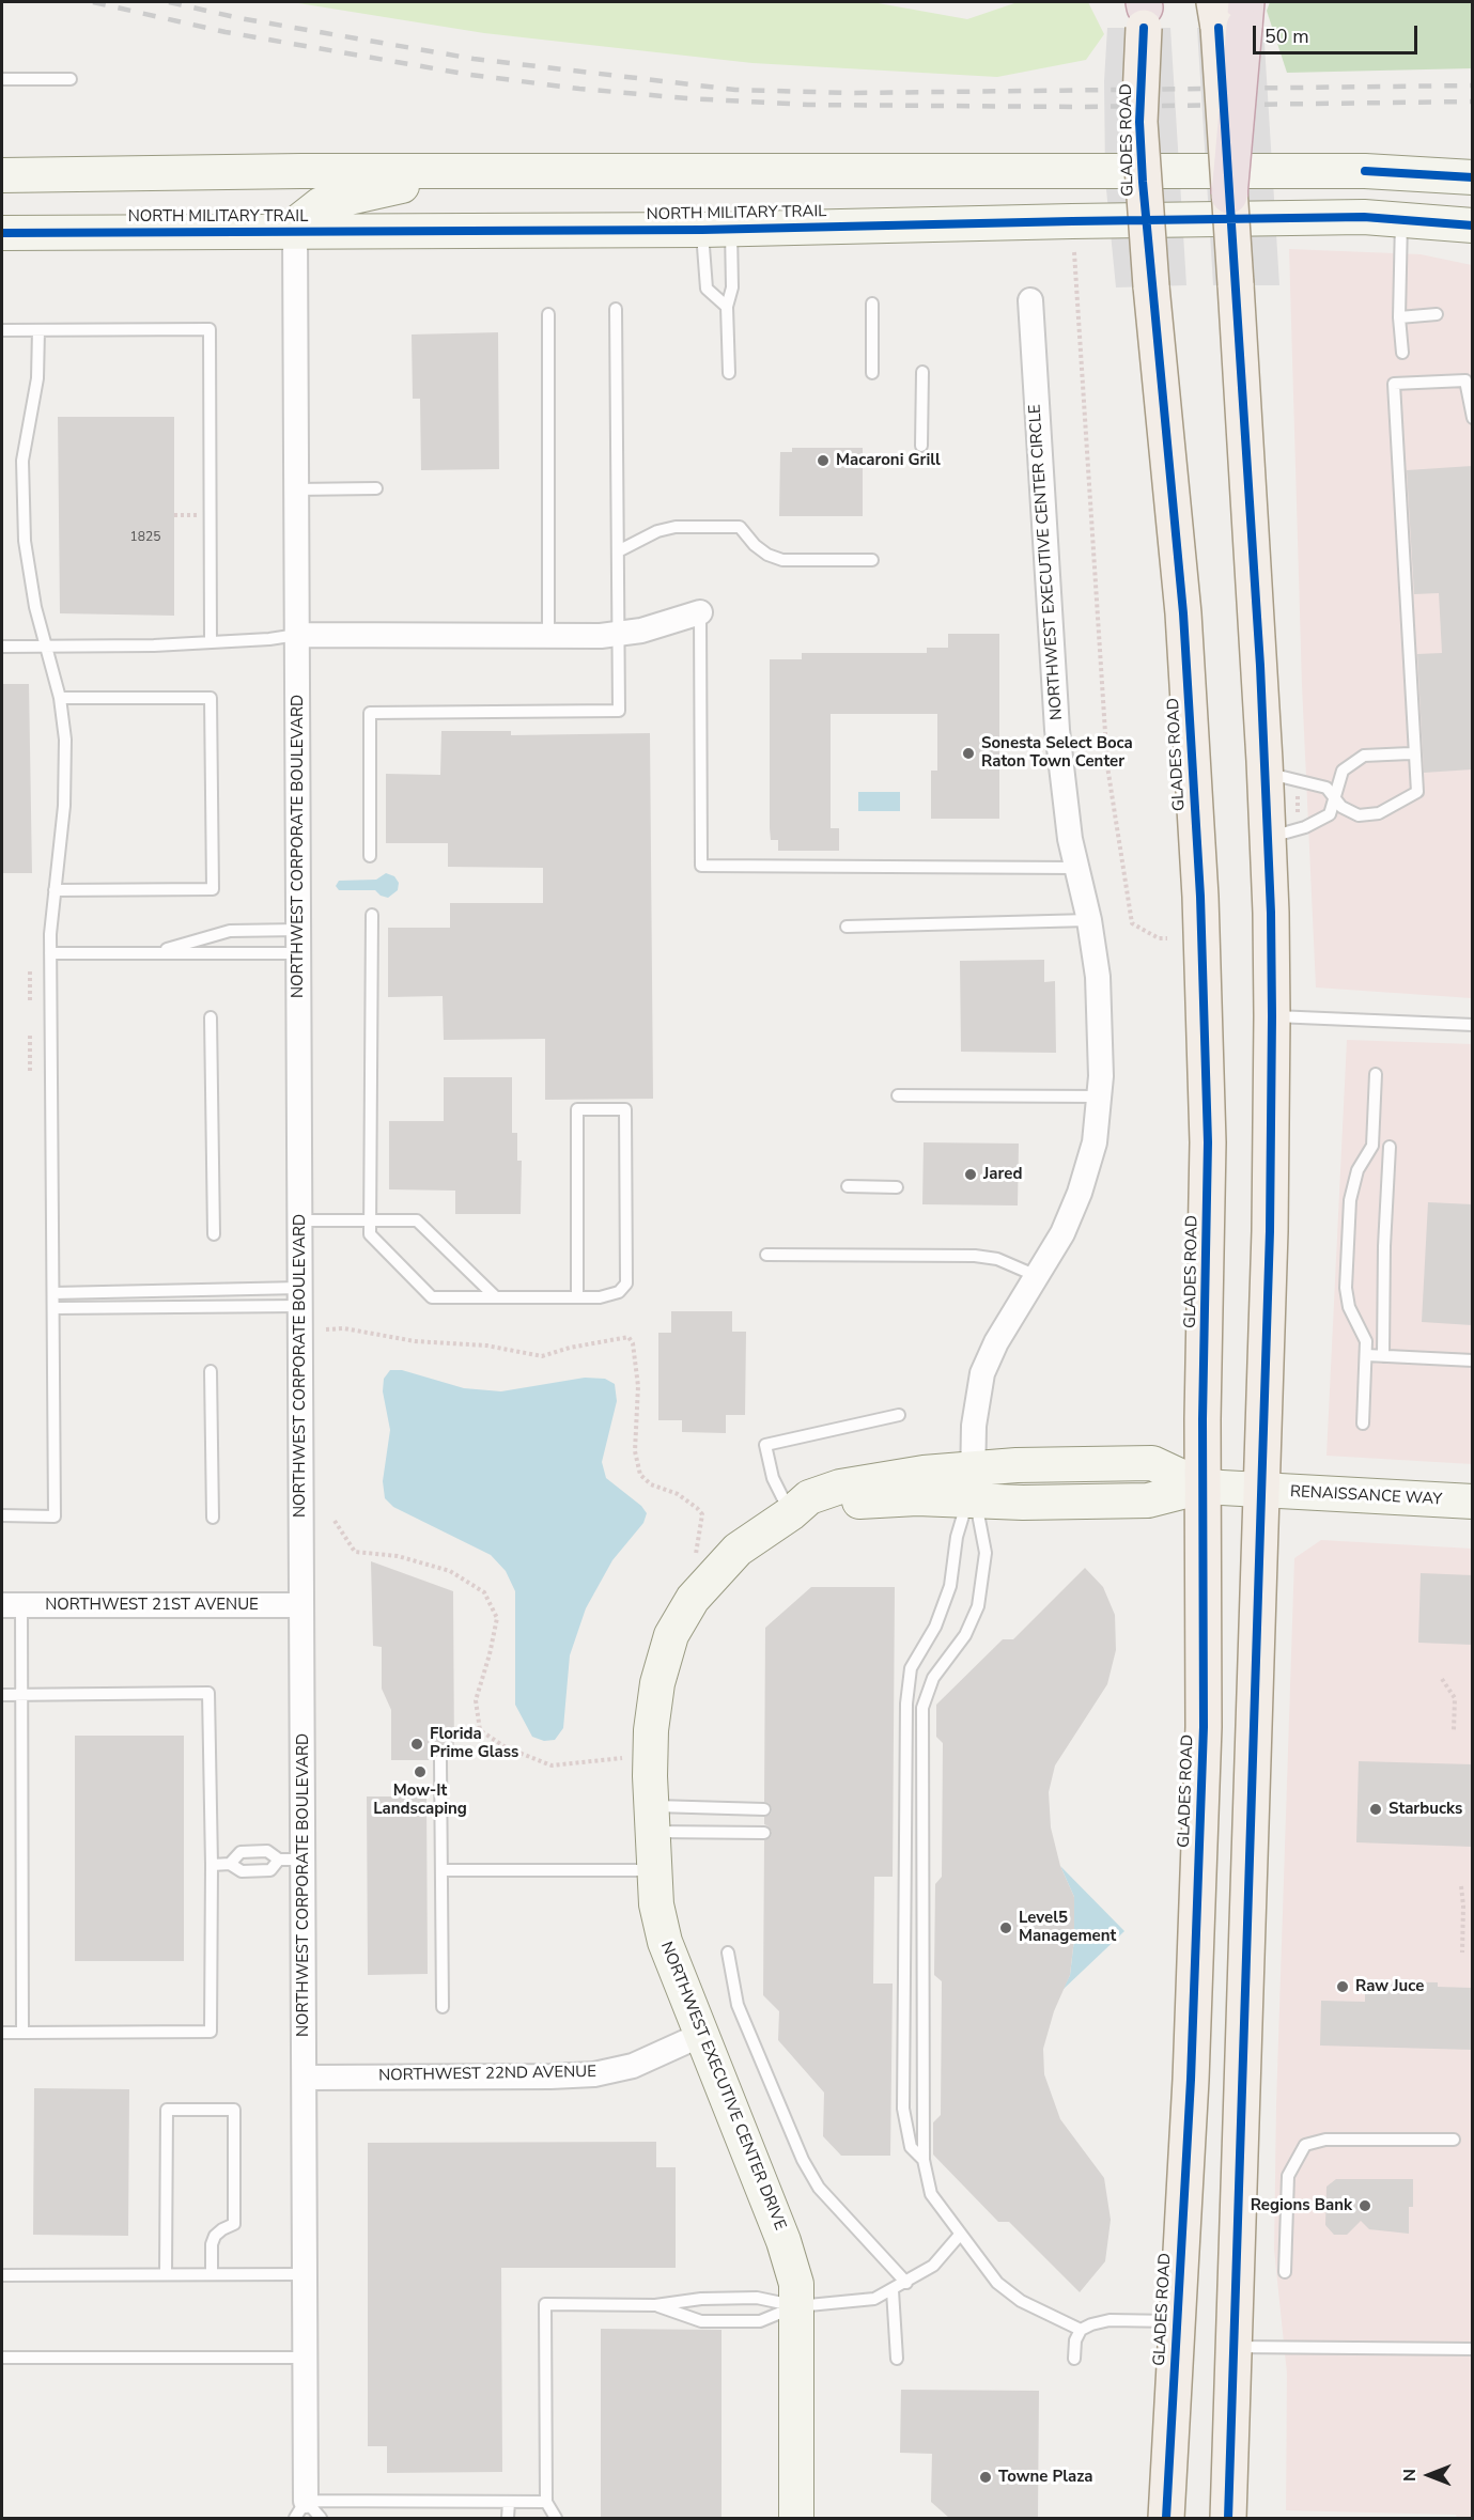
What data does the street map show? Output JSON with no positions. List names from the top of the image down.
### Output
{
  "streets": {
    "main road": [
      "GLADES ROAD",
      "NORTH MILITARY TRAIL",
      "RENAISSANCE WAY",
      "NORTHWEST EXECUTIVE CENTER DRIVE"
    ],
    "street": [
      "NORTHWEST EXECUTIVE CENTER CIRCLE",
      "NORTHWEST CORPORATE BOULEVARD",
      "NORTHWEST 21ST AVENUE",
      "NORTHWEST 22ND AVENUE"
    ]
  },
  "crossings": [
    ["GLADES ROAD", "NORTHWEST EXECUTIVE CENTER DRIVE"],
    ["NORTH MILITARY TRAIL", "NORTHWEST CORPORATE BOULEVARD"],
    ["NORTHWEST EXECUTIVE CENTER CIRCLE", "NORTHWEST EXECUTIVE CENTER DRIVE"],
    ["NORTHWEST CORPORATE BOULEVARD", "NORTHWEST 21ST AVENUE"],
    ["NORTHWEST CORPORATE BOULEVARD", "NORTHWEST 22ND AVENUE"],
    ["RENAISSANCE WAY", "NORTHWEST EXECUTIVE CENTER DRIVE"],
    ["NORTHWEST 22ND AVENUE", "NORTHWEST EXECUTIVE CENTER DRIVE"]
  ],
  "places": [
    "Macaroni Grill",
    "Sonesta Select Boca Raton Town Center",
    "Jared",
    "Florida Prime Glass",
    "Mow-It Landscaping",
    "Starbucks",
    "Level5 Management",
    "Raw Juce",
    "Regions Bank",
    "Towne Plaza"
  ],
  "house_numbers": ["1825"],
  "scale_bar": "50 m",
  "north": "left"
}
